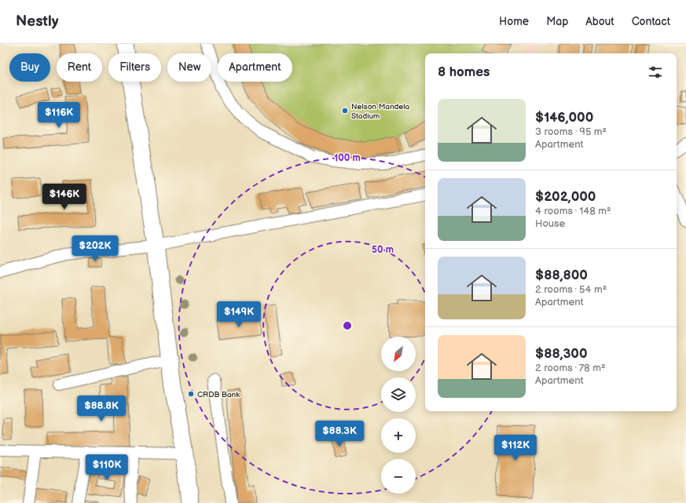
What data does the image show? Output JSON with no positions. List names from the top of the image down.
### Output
{
  "places": ["Nelson Mandela Stadium", "CRDB Bank"],
  "north": "bottom left",
  "page": {
    "header": "Nestly",
    "nav": [
      "Home",
      "Map",
      "About",
      "Contact"
    ],
    "chip": [
      "Buy",
      "Rent",
      "Filters",
      "New",
      "Apartment"
    ],
    "heading": "8 homes",
    "list": [
      {
        "name": "$146,000",
        "note": "3 rooms · 95 m² · Apartment"
      },
      {
        "name": "$202,000",
        "note": "4 rooms · 148 m² · House"
      },
      {
        "name": "$88,800",
        "note": "2 rooms · 54 m² · Apartment"
      },
      {
        "name": "$88,300",
        "note": "2 rooms · 78 m² · Apartment"
      }
    ],
    "price": [
      "$116K",
      "$146K",
      "$202K",
      "$149K",
      "$88.8K",
      "$88.3K",
      "$112K",
      "$110K"
    ],
    "map_buttons": ["+", "−"]
  },
  "rings": ["100 m", "50 m"]
}
